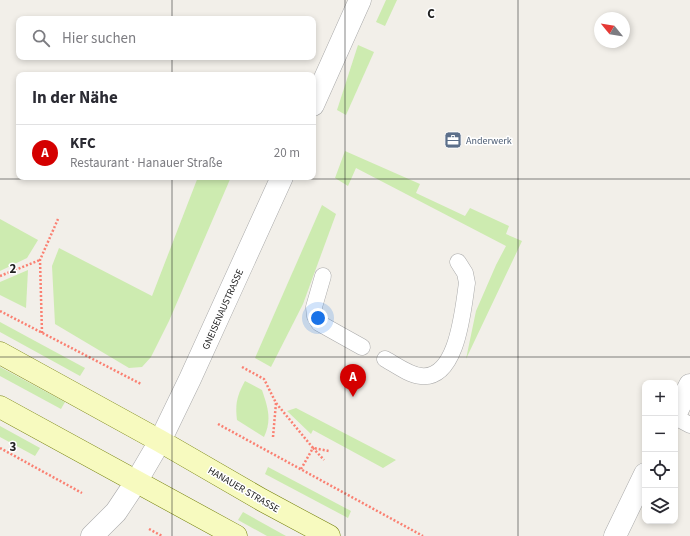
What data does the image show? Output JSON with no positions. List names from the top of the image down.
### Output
{
  "streets": {
    "main road": ["HANAUER STRASSE"],
    "street": ["GNEISENAUSTRASSE"]
  },
  "crossings": [
    ["GNEISENAUSTRASSE", "HANAUER STRASSE"]
  ],
  "places": {
    "office": ["Anderwerk"]
  },
  "north": "top left",
  "page": {
    "search": "Hier suchen",
    "heading": "In der Nähe",
    "list": [
      {
        "mark": "A",
        "name": "KFC",
        "note": "Restaurant · Hanauer Straße",
        "value": "20 m"
      }
    ],
    "pins": "A",
    "map_buttons": ["+", "−"]
  },
  "grid": {
    "columns": ["C"],
    "rows": ["2", "3"]
  }
}
